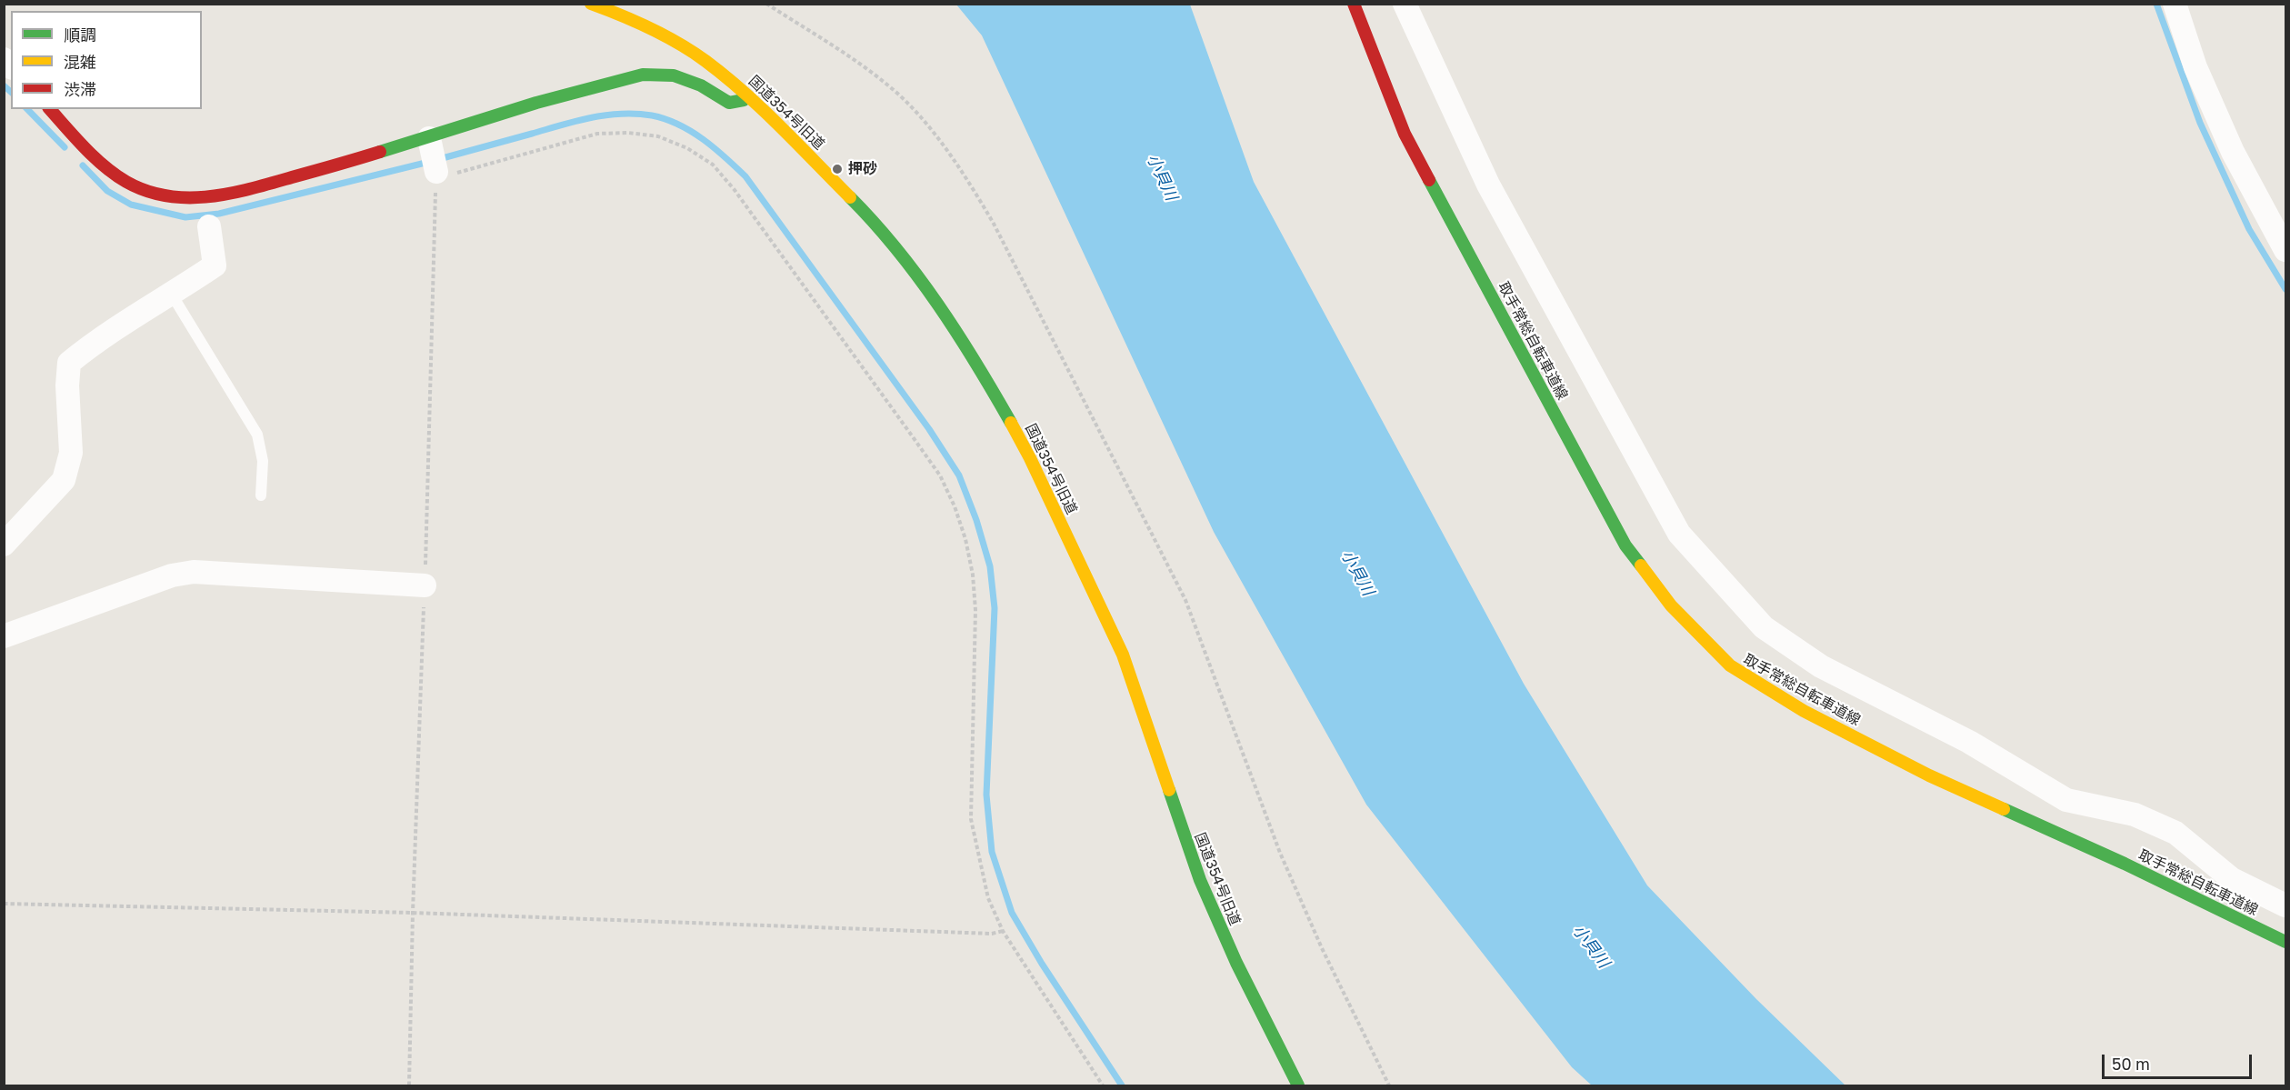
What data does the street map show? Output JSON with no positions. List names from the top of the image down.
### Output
{
  "streets": {
    "street": ["国道354号旧道", "取手常総自転車道線"]
  },
  "water": ["小貝川"],
  "places": ["押砂"],
  "legend": ["順調", "混雑", "渋滞"],
  "scale_bar": "50 m"
}
